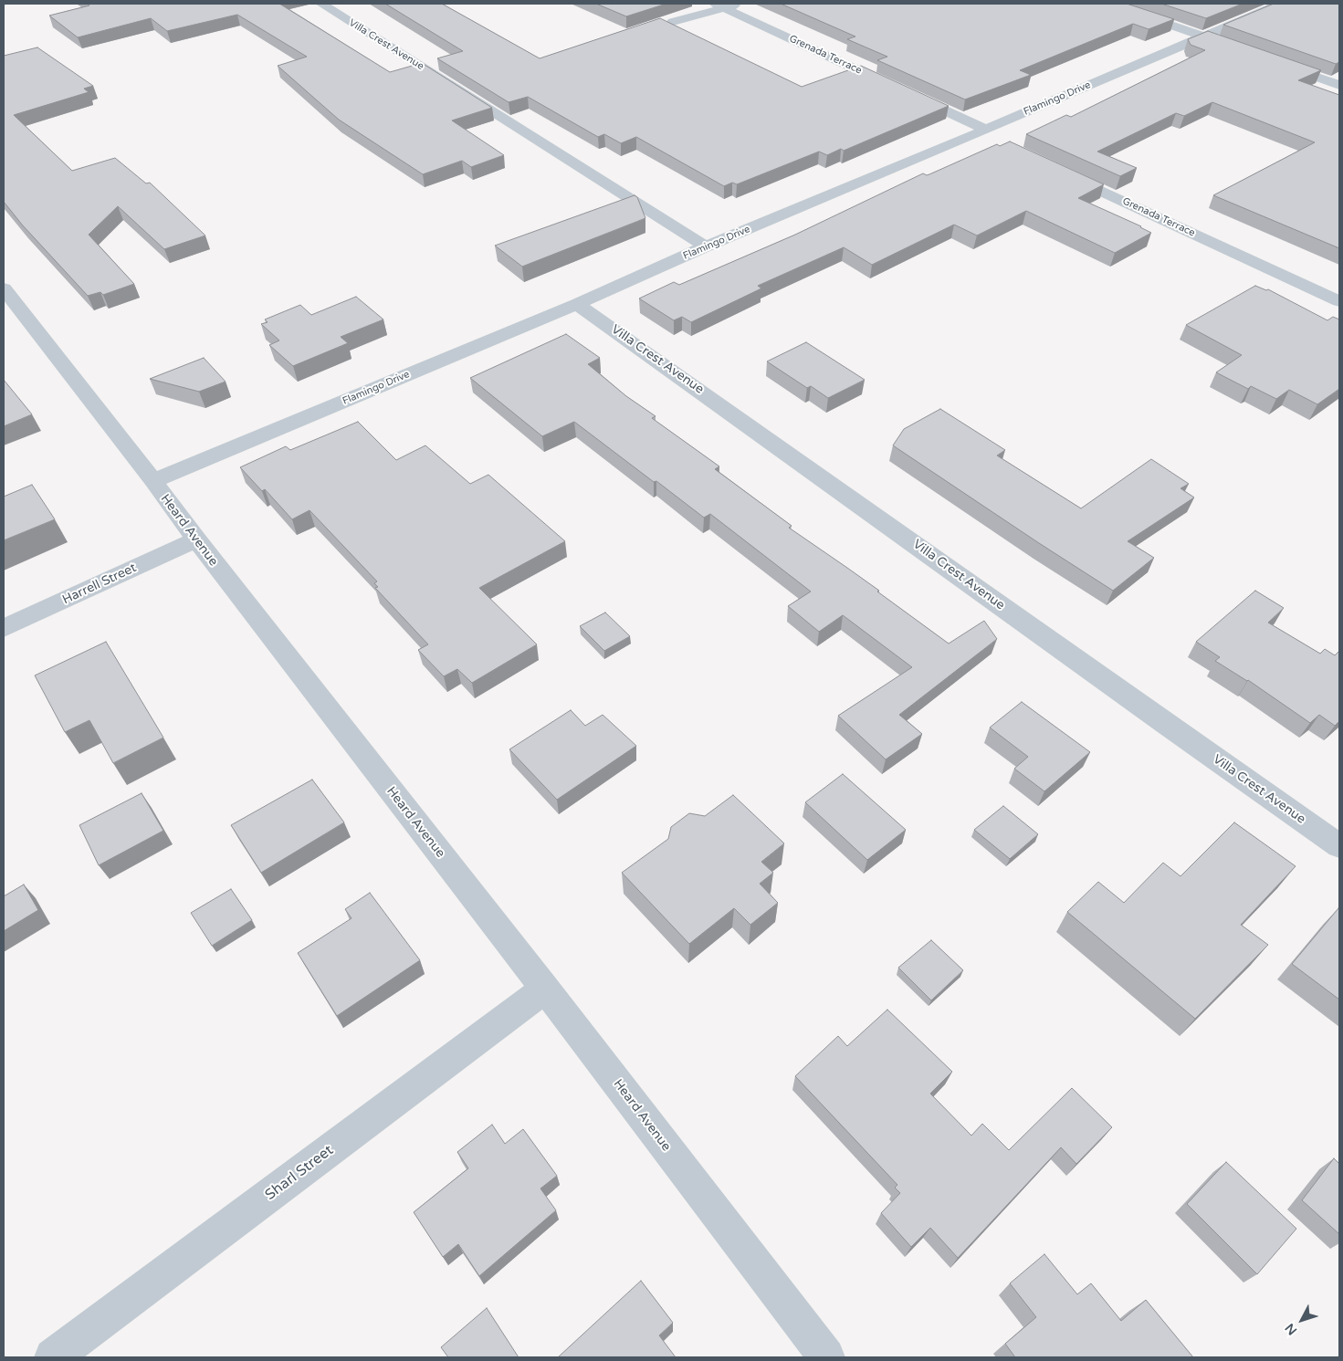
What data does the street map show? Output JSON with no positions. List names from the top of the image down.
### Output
{
  "streets": {
    "street": [
      "Villa Crest Avenue",
      "Grenada Terrace",
      "Flamingo Drive",
      "Heard Avenue",
      "Harrell Street",
      "Sharl Street"
    ]
  },
  "crossings": [
    ["Villa Crest Avenue", "Flamingo Drive"],
    ["Grenada Terrace", "Flamingo Drive"],
    ["Flamingo Drive", "Heard Avenue"],
    ["Heard Avenue", "Harrell Street"],
    ["Heard Avenue", "Sharl Street"]
  ],
  "north": "bottom left"
}
